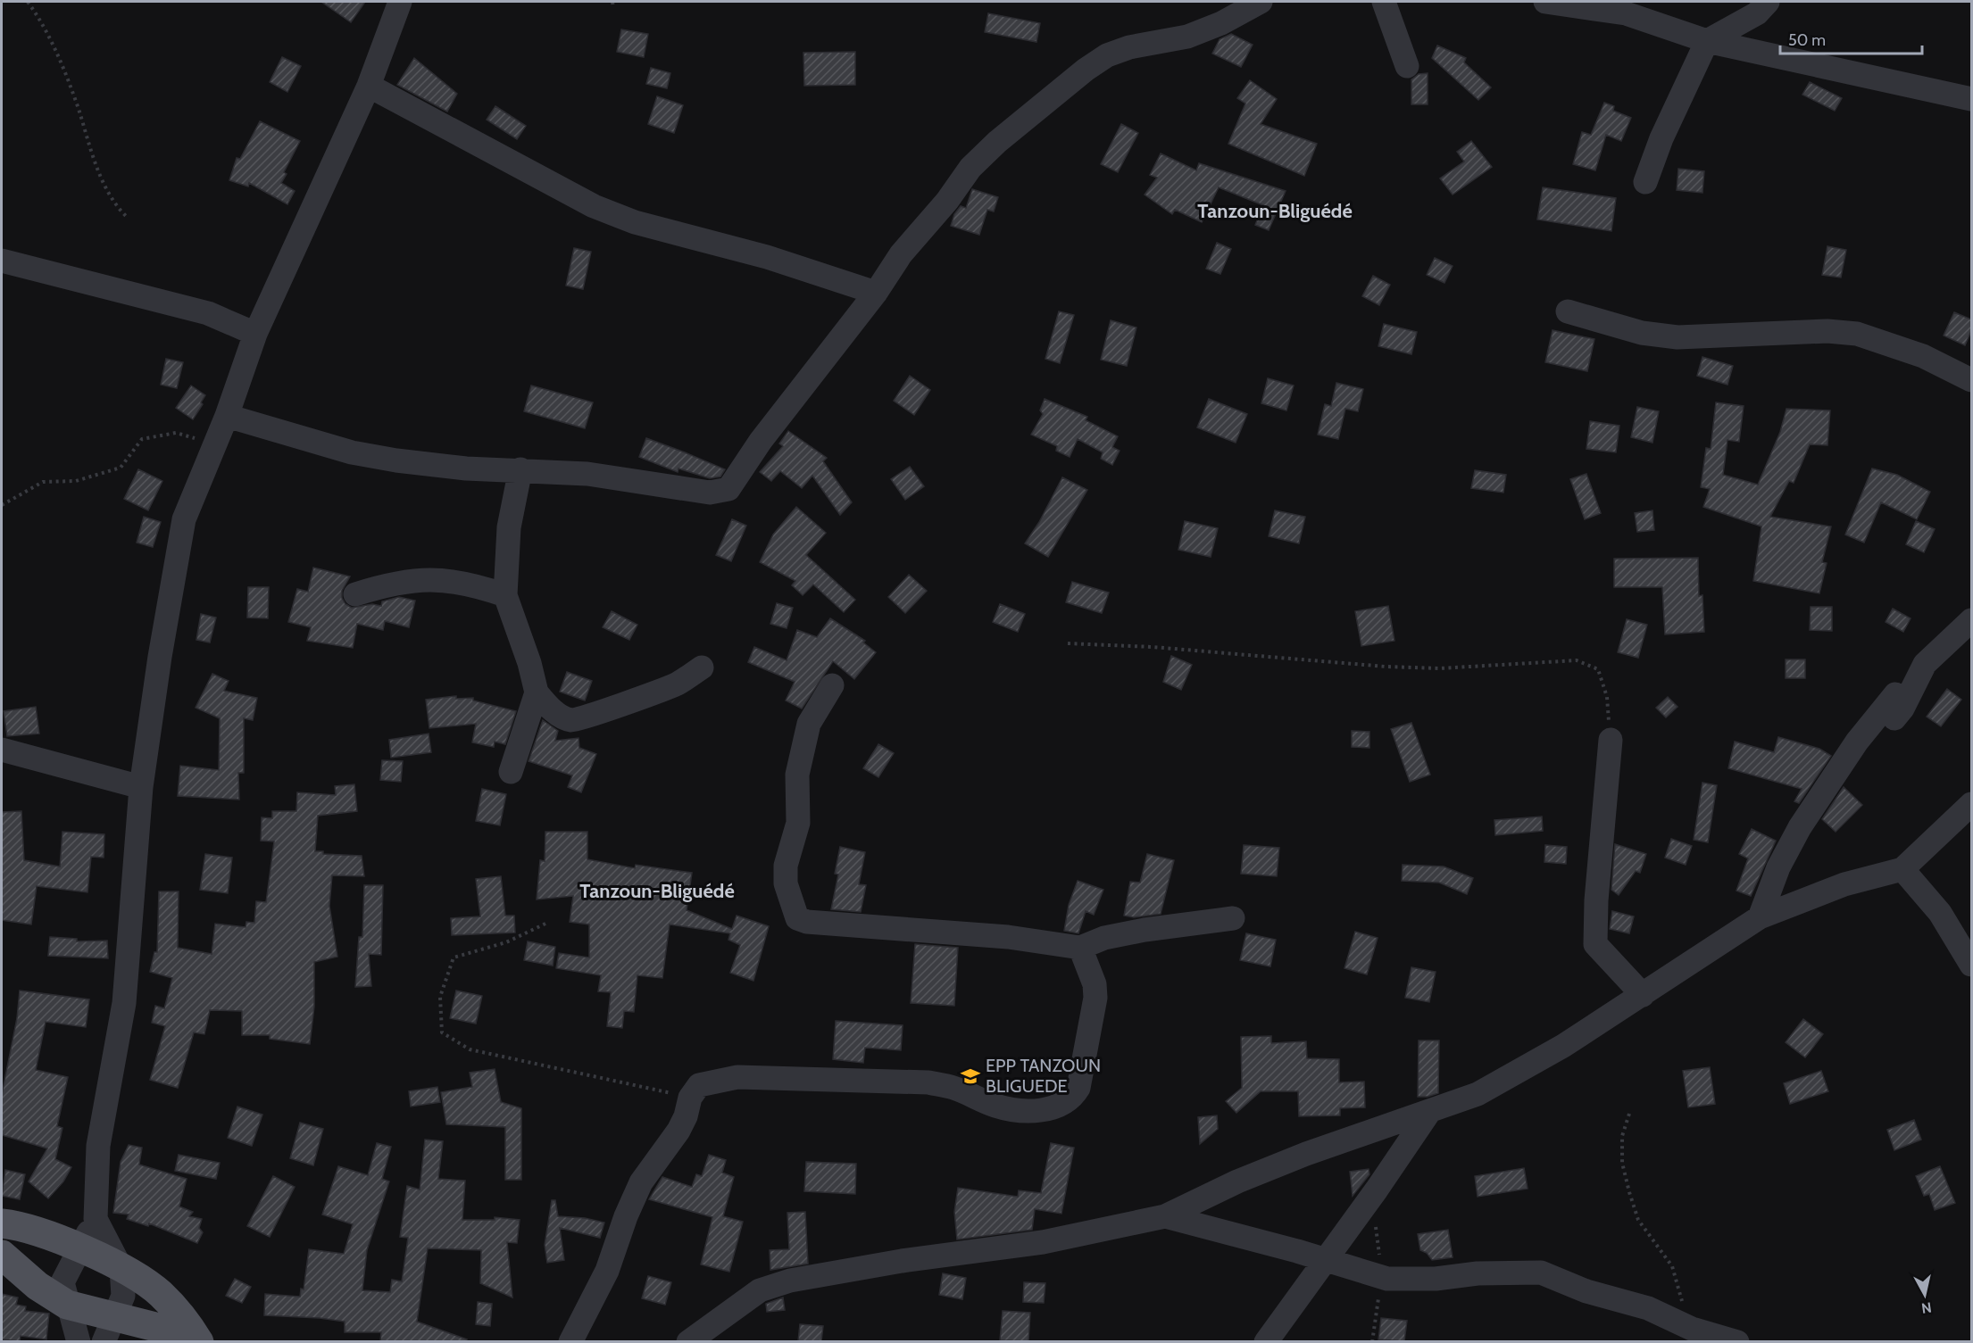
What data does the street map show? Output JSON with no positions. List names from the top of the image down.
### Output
{
  "districts": ["Tanzoun-Bliguédé", "Tanzoun-Bliguédé"],
  "places": {
    "school or university": ["EPP TANZOUN BLIGUEDE"]
  },
  "scale_bar": "50 m",
  "north": "bottom"
}
